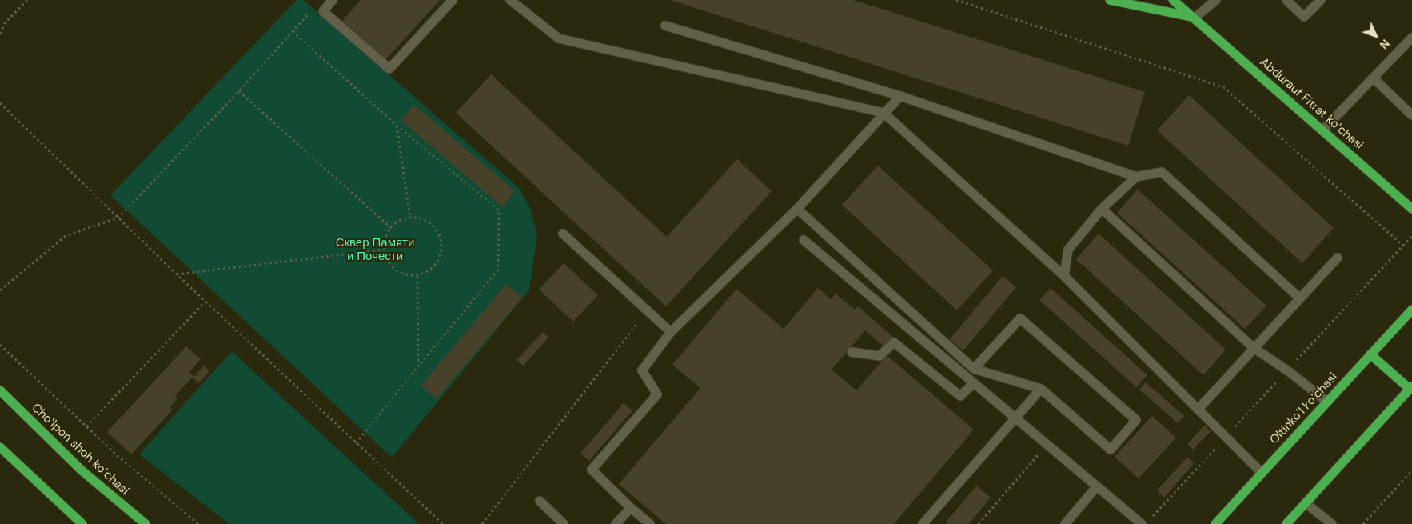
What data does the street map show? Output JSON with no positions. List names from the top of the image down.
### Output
{
  "streets": {
    "main road": ["Abdurauf Fitrat koʻchasi", "Oltinkoʻl koʻchasi", "Choʻlpon shoh koʻchasi"]
  },
  "parks": ["Сквер Памяти и Почести"],
  "north": "bottom right"
}
